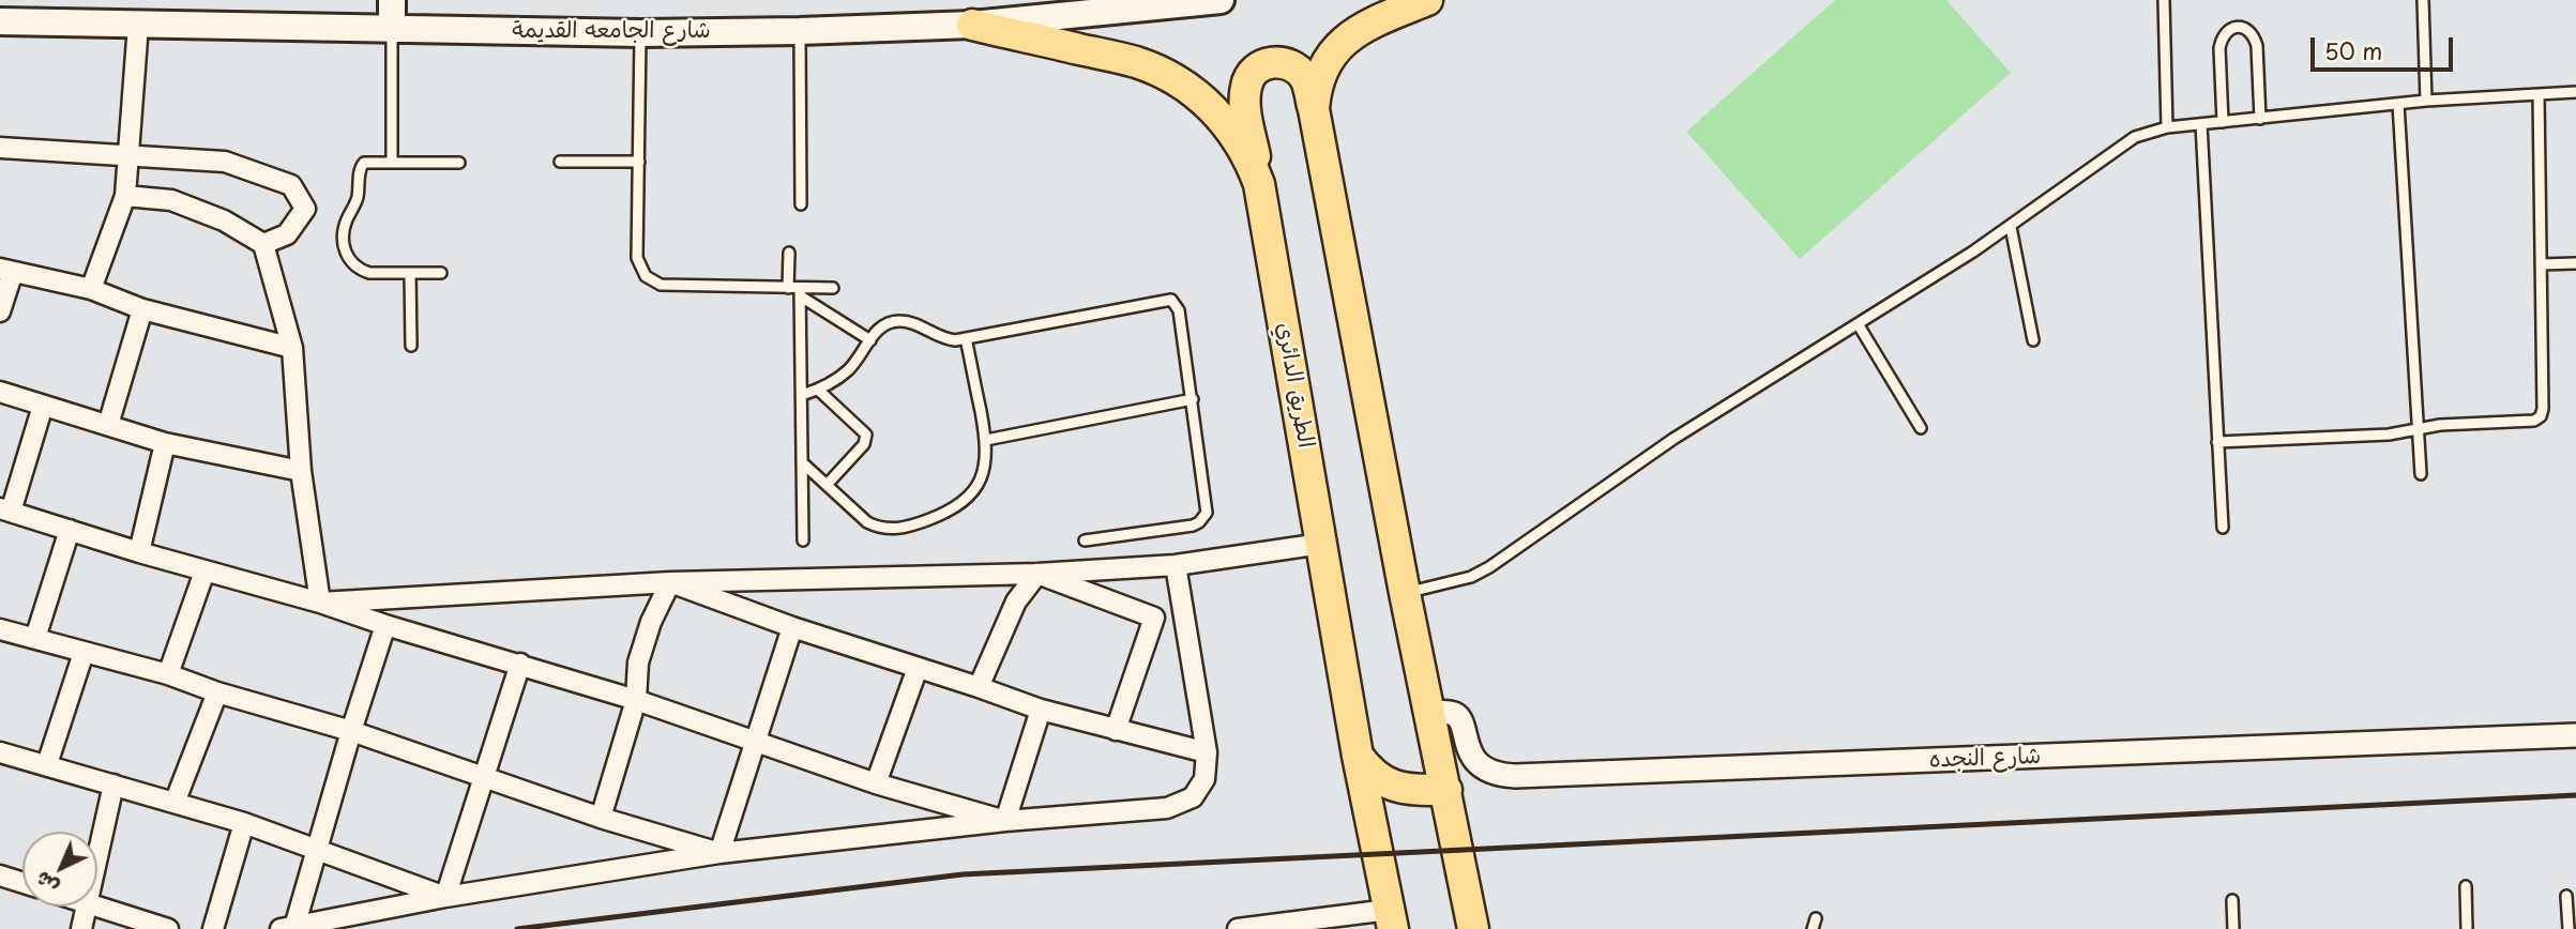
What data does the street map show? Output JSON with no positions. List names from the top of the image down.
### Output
{
  "streets": {
    "main road": ["شارع الجامعه القديمة", "الطريق الدائري"],
    "street": ["شارع النجده"]
  },
  "crossings": [
    ["شارع الجامعه القديمة", "الطريق الدائري"]
  ],
  "scale_bar": "50 m",
  "north": "bottom left"
}
